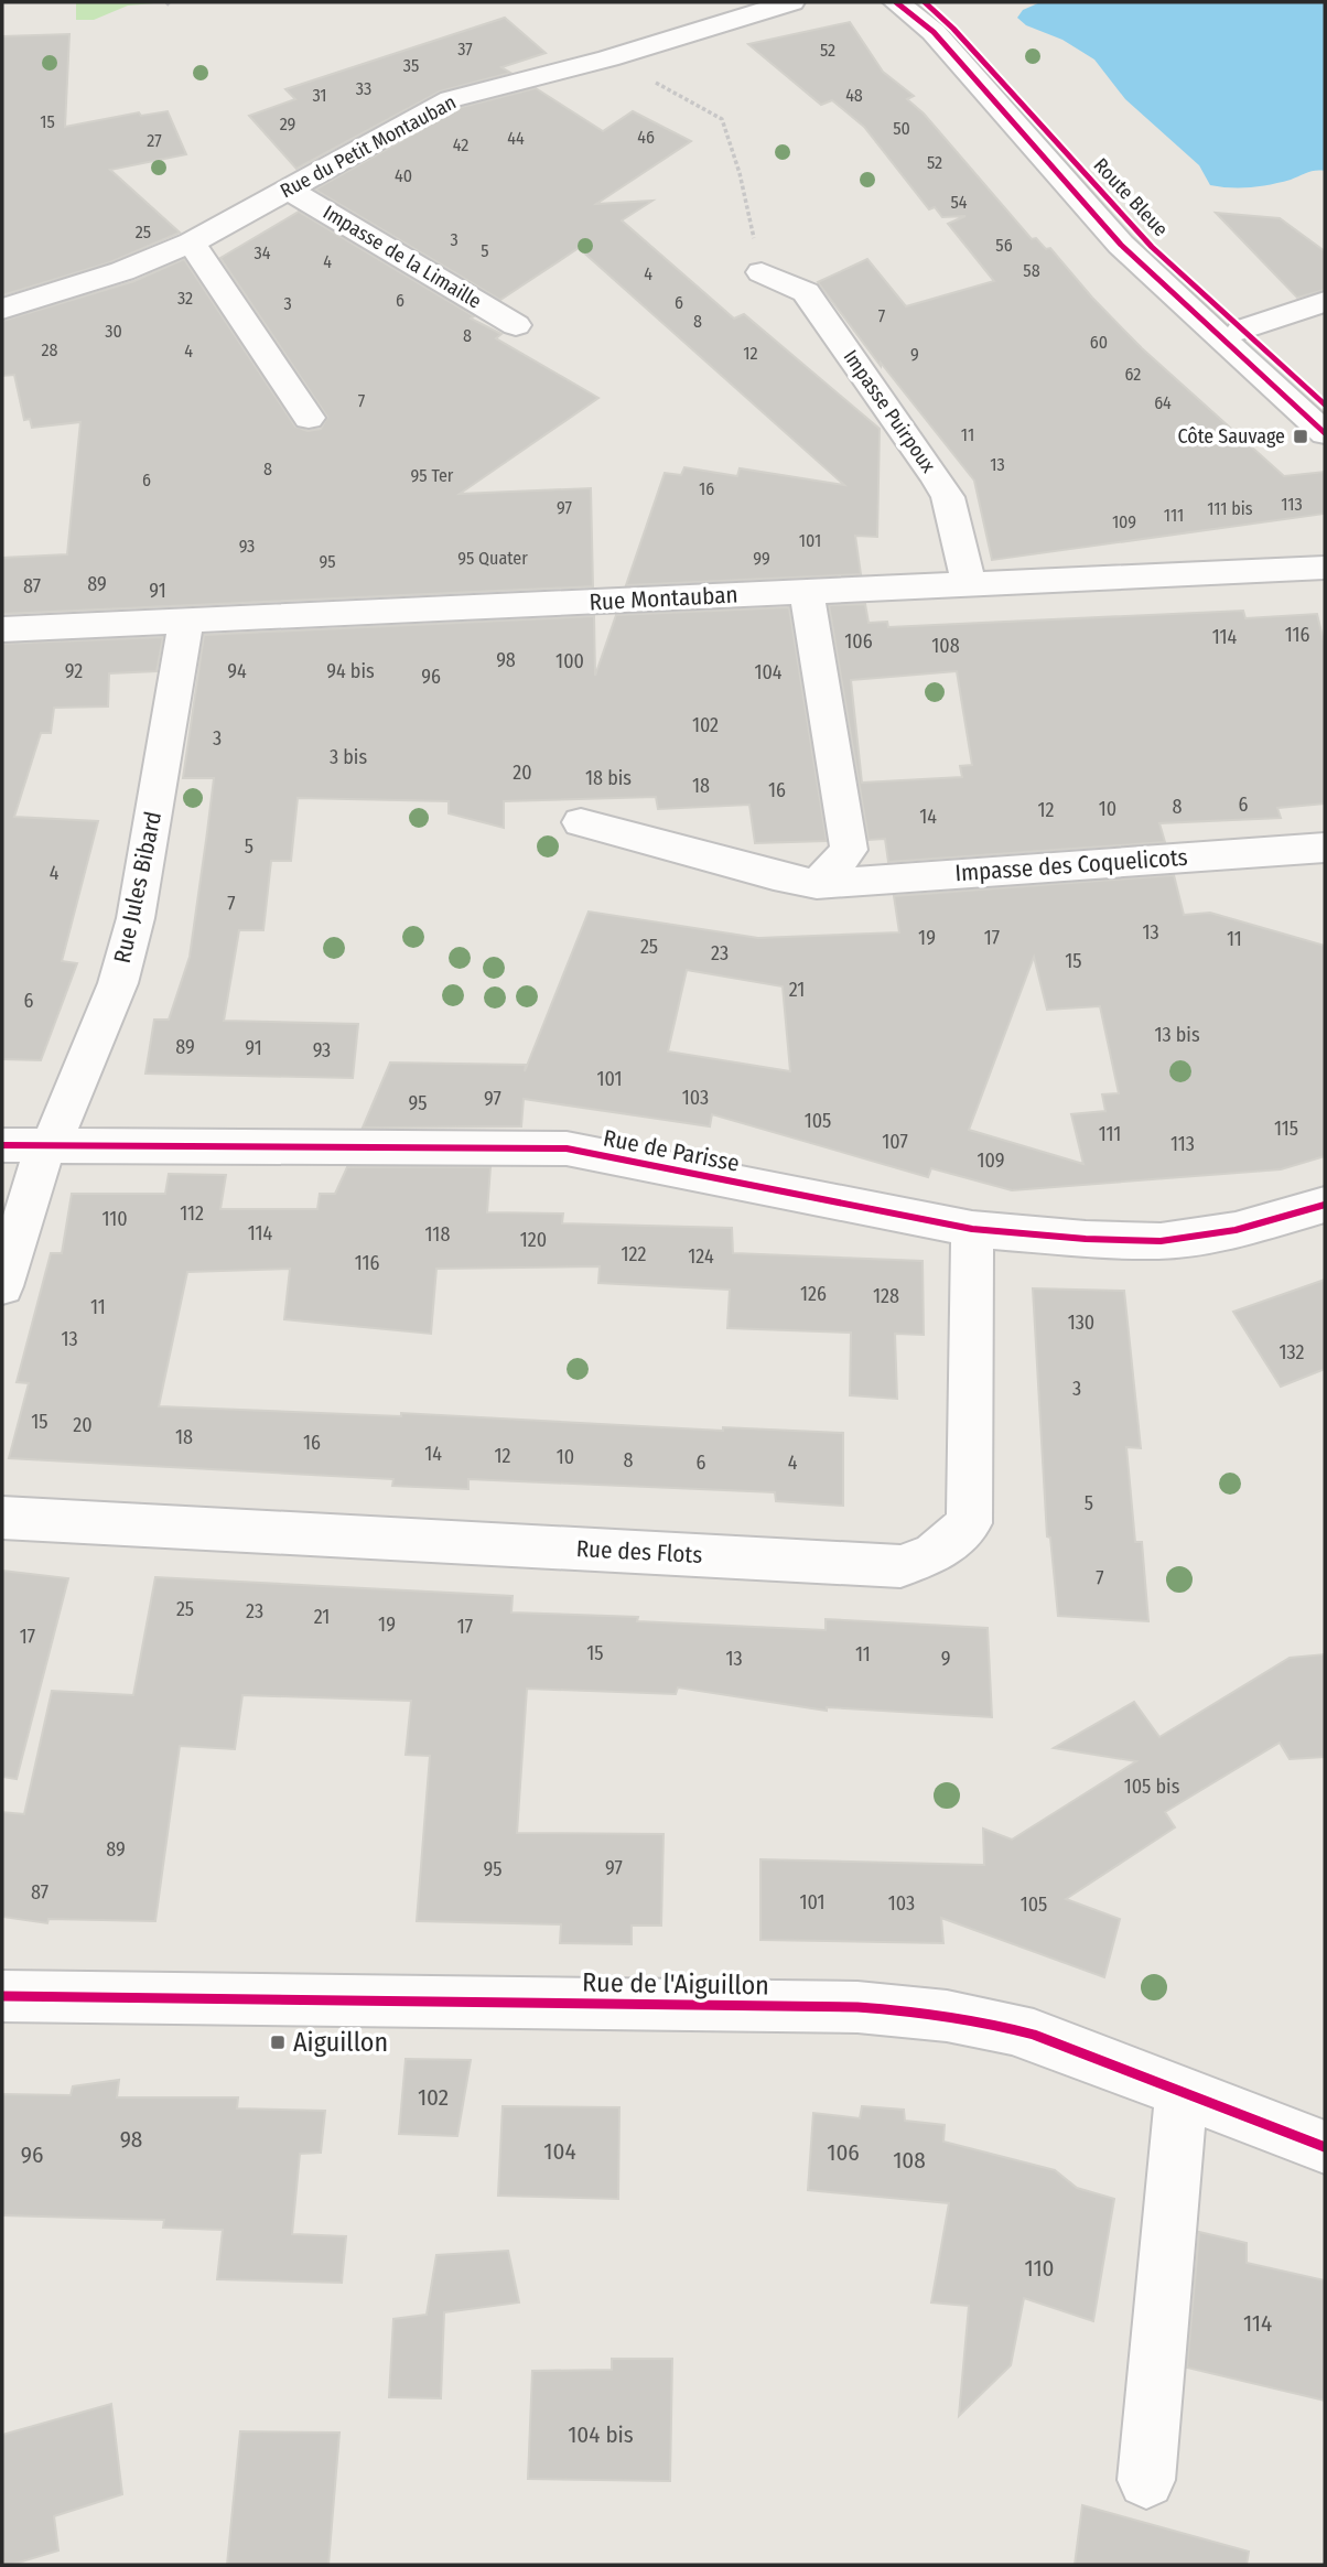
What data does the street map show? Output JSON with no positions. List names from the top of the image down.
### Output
{
  "streets": {
    "street": [
      "Rue du Petit Montauban",
      "Route Bleue",
      "Impasse de la Limaille",
      "Impasse Puirpoux",
      "Rue Montauban",
      "Impasse des Coquelicots",
      "Rue Jules Bibard",
      "Rue de Parisse",
      "Rue des Flots",
      "Rue de l'Aiguillon"
    ]
  },
  "crossings": [
    ["Rue du Petit Montauban", "Impasse de la Limaille"],
    ["Impasse Puirpoux", "Rue Montauban"],
    ["Rue Montauban", "Rue Jules Bibard"],
    ["Rue Jules Bibard", "Rue de Parisse"],
    ["Rue de Parisse", "Rue des Flots"]
  ],
  "places": {
    "transit": ["Côte Sauvage", "Aiguillon"]
  },
  "house_numbers": [
    "37",
    "52",
    "35",
    "33",
    "31",
    "48",
    "15",
    "29",
    "50",
    "46",
    "44",
    "27",
    "42",
    "52",
    "40",
    "54",
    "25",
    "3",
    "56",
    "5",
    "34",
    "4",
    "58",
    "4",
    "32",
    "6",
    "6",
    "3",
    "7",
    "8",
    "30",
    "8",
    "60",
    "28",
    "4",
    "12",
    "9",
    "62",
    "7",
    "64",
    "11",
    "13",
    "8",
    "95 Ter",
    "6",
    "16",
    "113",
    "97",
    "111 bis",
    "111",
    "109",
    "101",
    "93",
    "95 Quater",
    "99",
    "95",
    "89",
    "87",
    "91",
    "116",
    "114",
    "106",
    "108",
    "98",
    "100",
    "92",
    "94",
    "94 bis",
    "104",
    "96",
    "102",
    "3",
    "3 bis",
    "20",
    "18 bis",
    "18",
    "16",
    "6",
    "8",
    "10",
    "12",
    "14",
    "5",
    "4",
    "7",
    "13",
    "19",
    "17",
    "11",
    "25",
    "23",
    "15",
    "21",
    "6",
    "13 bis",
    "89",
    "91",
    "93",
    "101",
    "103",
    "97",
    "95",
    "105",
    "115",
    "111",
    "107",
    "113",
    "109",
    "112",
    "110",
    "114",
    "118",
    "120",
    "122",
    "124",
    "116",
    "126",
    "128",
    "11",
    "130",
    "13",
    "132",
    "3",
    "15",
    "20",
    "18",
    "16",
    "14",
    "12",
    "10",
    "8",
    "6",
    "4",
    "5",
    "7",
    "25",
    "23",
    "21",
    "19",
    "17",
    "17",
    "15",
    "11",
    "13",
    "9",
    "105 bis",
    "89",
    "97",
    "95",
    "87",
    "101",
    "103",
    "105",
    "102",
    "98",
    "104",
    "106",
    "96",
    "108",
    "110",
    "114",
    "104 bis"
  ]
}
